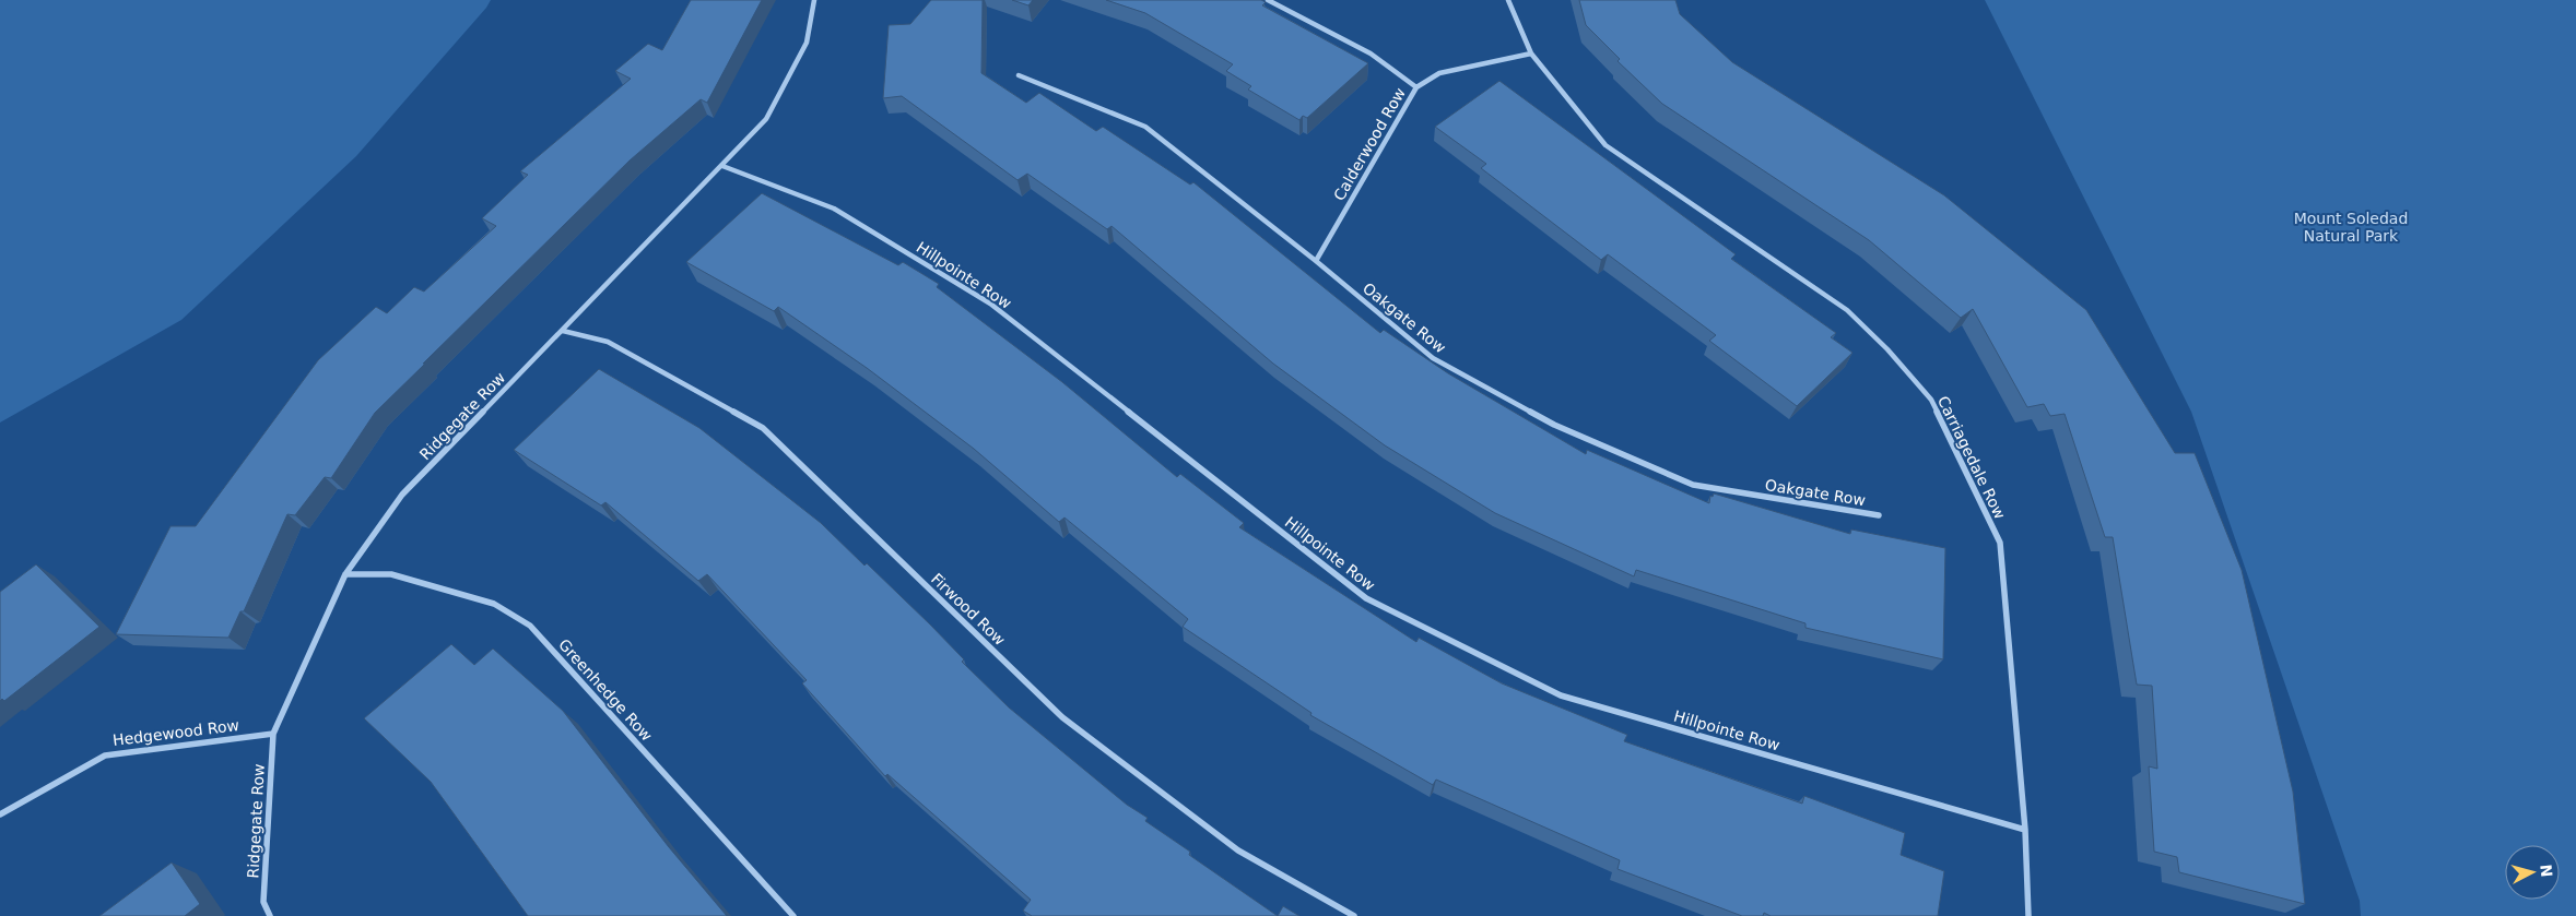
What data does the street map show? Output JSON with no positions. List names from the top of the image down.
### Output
{
  "streets": {
    "street": [
      "Calderwood Row",
      "Hillpointe Row",
      "Oakgate Row",
      "Ridgegate Row",
      "Carriagedale Row",
      "Firwood Row",
      "Greenhedge Row",
      "Hedgewood Row"
    ]
  },
  "crossings": [
    ["Calderwood Row", "Oakgate Row"],
    ["Calderwood Row", "Carriagedale Row"],
    ["Hillpointe Row", "Ridgegate Row"],
    ["Hillpointe Row", "Carriagedale Row"],
    ["Ridgegate Row", "Firwood Row"],
    ["Ridgegate Row", "Greenhedge Row"],
    ["Ridgegate Row", "Hedgewood Row"]
  ],
  "parks": ["Mount Soledad Natural Park"],
  "north": "right"
}
